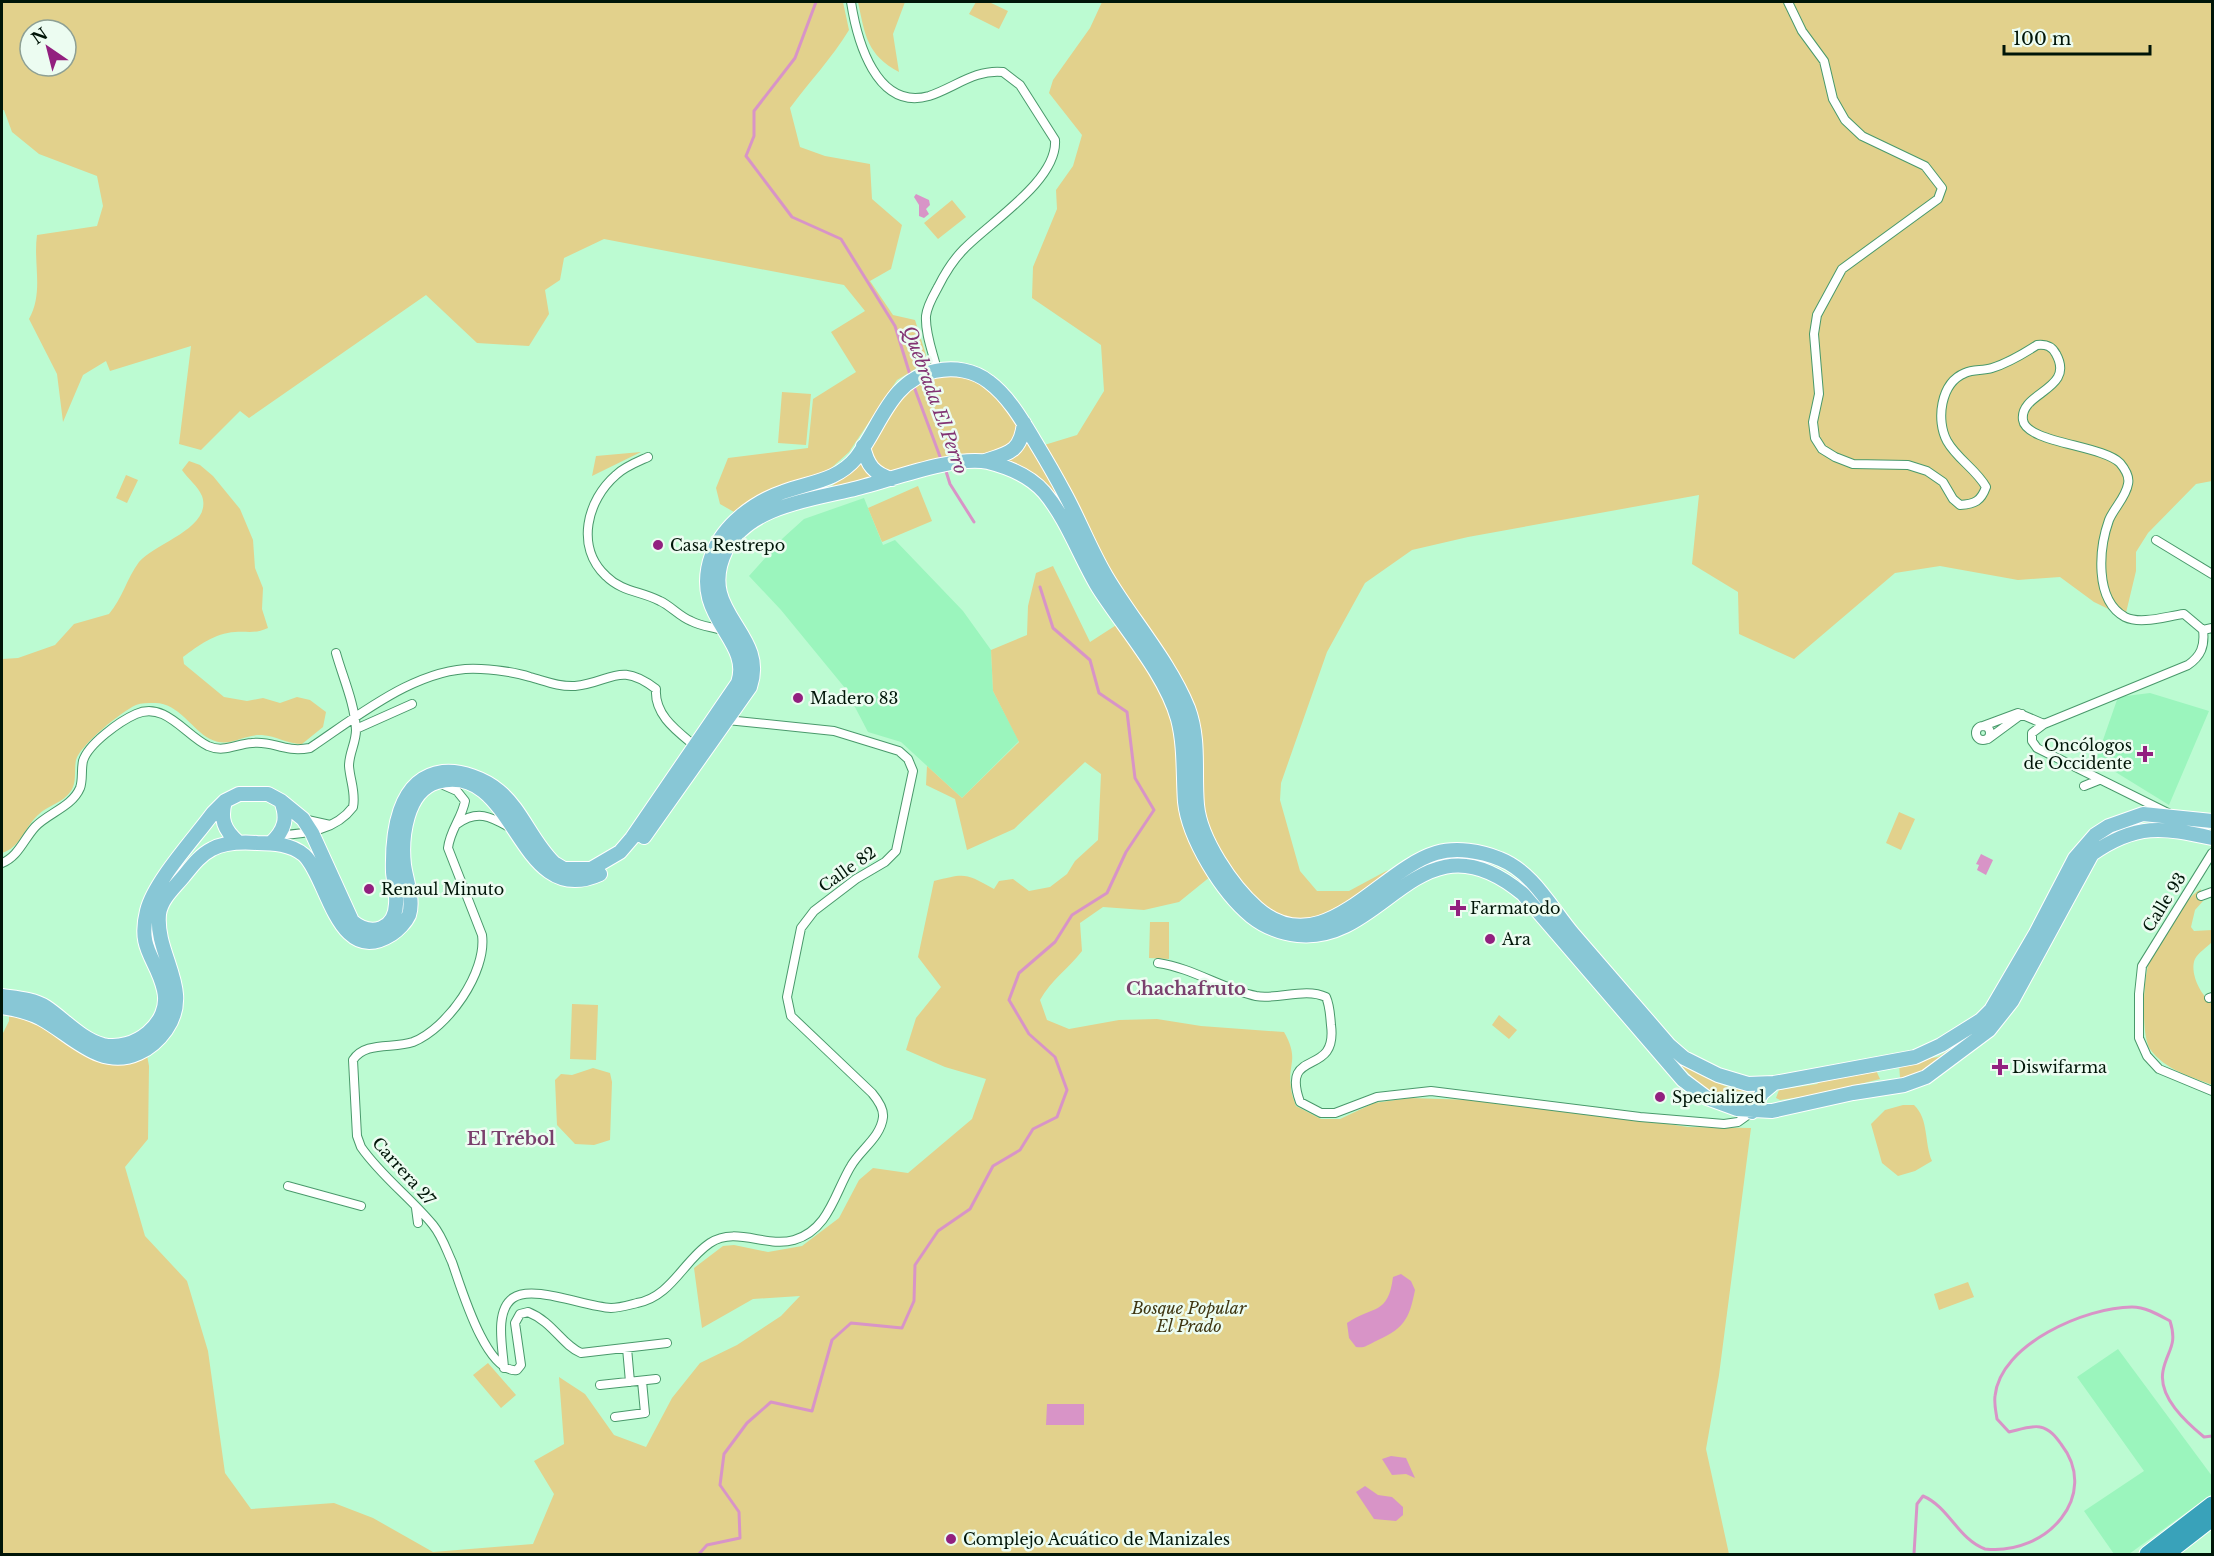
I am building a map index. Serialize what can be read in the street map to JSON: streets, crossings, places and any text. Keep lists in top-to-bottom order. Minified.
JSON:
{"streets":{"street":["Calle 82","Calle 93","Carrera 27"]},"crossings":[["Calle 82","Carrera 27"]],"districts":["Chachafruto","El Trébol"],"water":["Quebrada El Perro"],"parks":["Bosque Popular El Prado"],"places":{"other":["Casa Restrepo","Madero 83","Renaul Minuto","Ara","Specialized","Complejo Acuático de Manizales"],"health":["Oncólogos de Occidente","Farmatodo","Diswifarma"]},"scale_bar":"100 m","north":"top left"}
